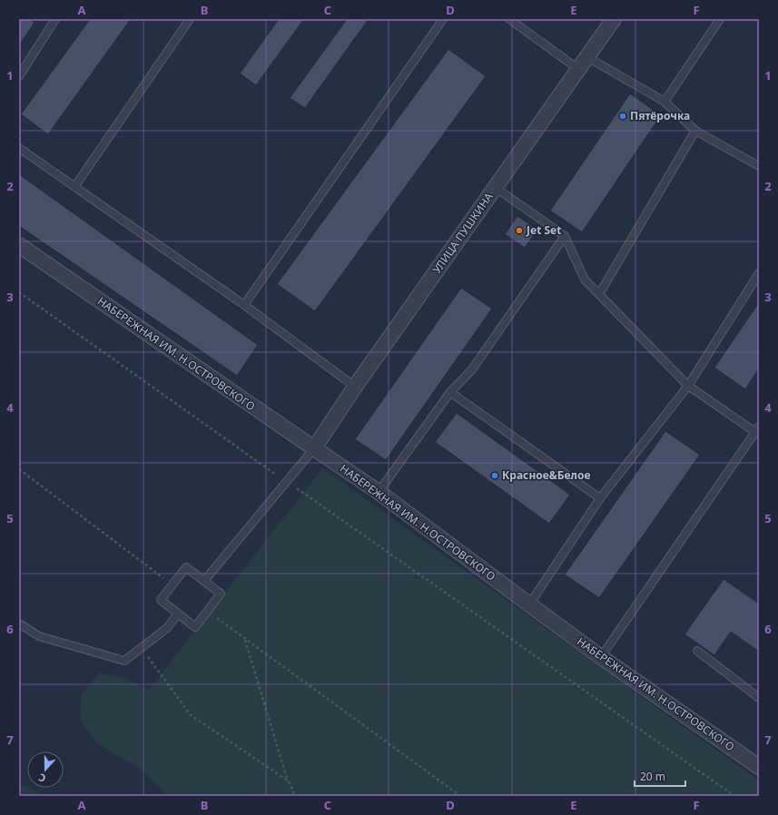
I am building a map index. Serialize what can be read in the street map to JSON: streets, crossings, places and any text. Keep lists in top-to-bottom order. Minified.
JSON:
{"streets":{"street":["УЛИЦА ПУШКИНА","НАБЕРЕЖНАЯ ИМ. Н.ОСТРОВСКОГО"]},"crossings":[["УЛИЦА ПУШКИНА","НАБЕРЕЖНАЯ ИМ. Н.ОСТРОВСКОГО"]],"places":["Пятёрочка","Jet Set","Красное&Белое"],"scale_bar":"20 m","north":"bottom","grid":{"columns":["A","B","C","D","E","F"],"rows":["1","2","3","4","5","6","7"]}}
